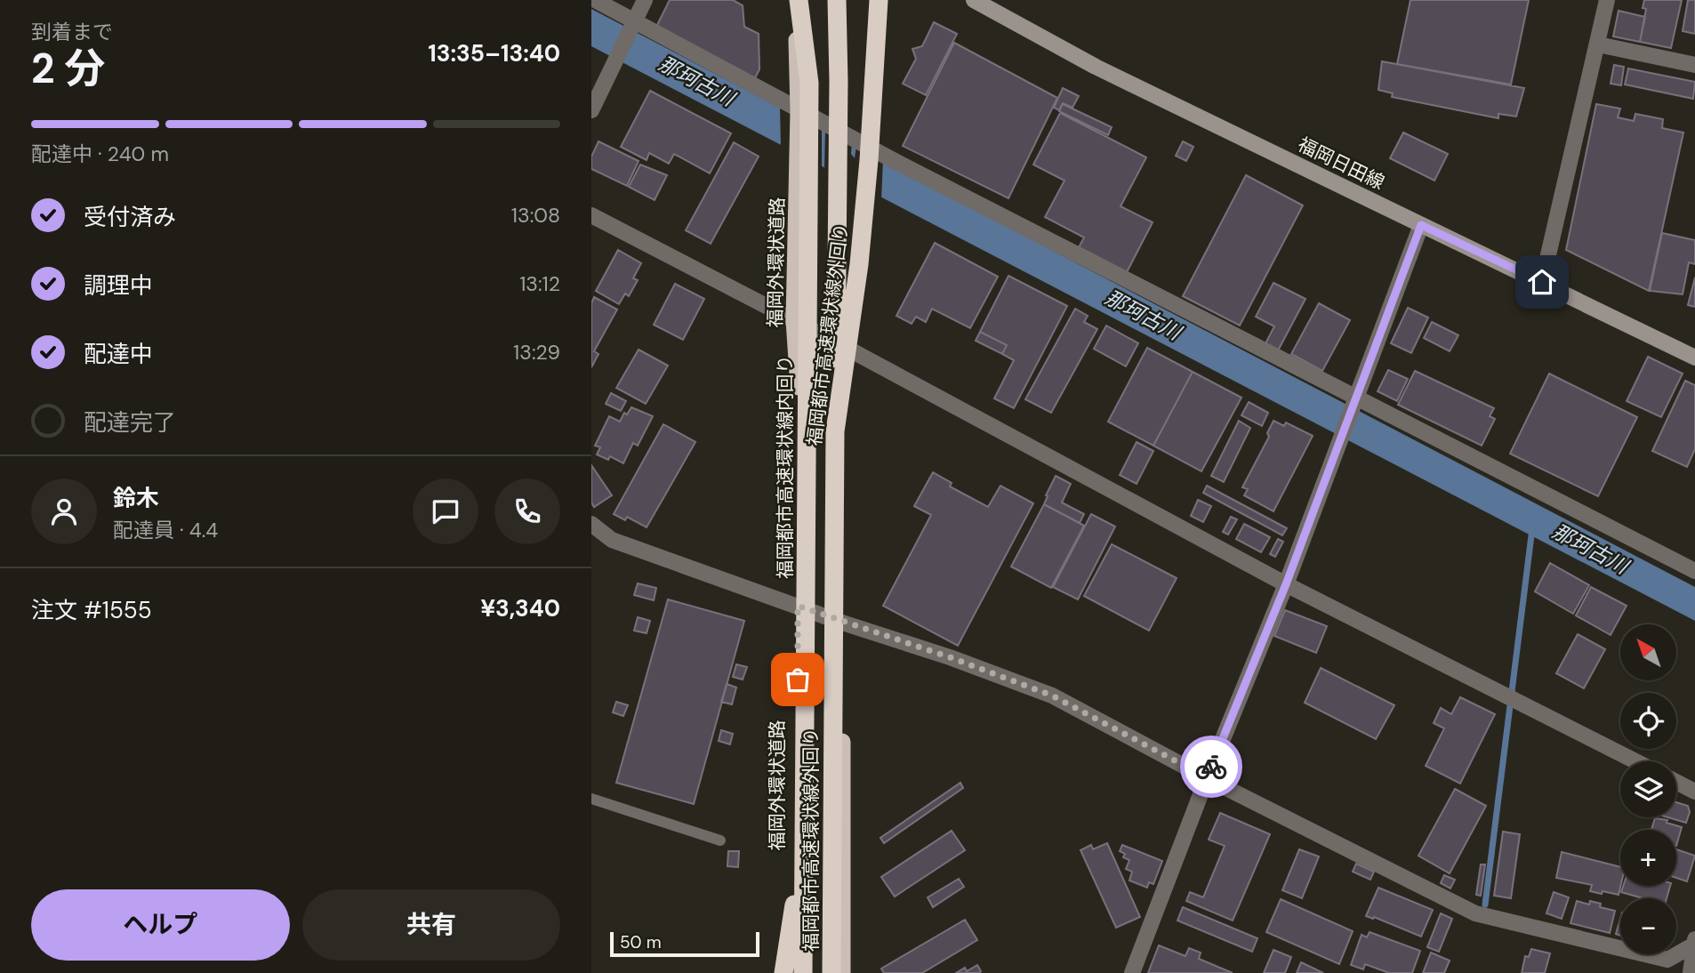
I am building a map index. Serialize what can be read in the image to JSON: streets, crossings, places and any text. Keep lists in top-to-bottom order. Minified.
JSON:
{"streets":{"highway":["福岡外環状道路","福岡都市高速環状線外回り","福岡都市高速環状線内回り"],"main road":["福岡日田線"]},"crossings":[["福岡外環状道路","福岡都市高速環状線内回り"]],"water":["那珂古川"],"scale_bar":"50 m","north":"top left","page":{"heading":["2 分","到着まで","13:35–13:40"],"panel":["鈴木","配達員 · 4.4","注文 #1555","¥3,340"],"bar":"配達中 · 240 m","list":[["受付済み","13:08"],["調理中","13:12"],["配達中","13:29"],"配達完了"],"map_buttons":["+","−"],"buttons":["ヘルプ","共有"],"scale":"50 m"}}
